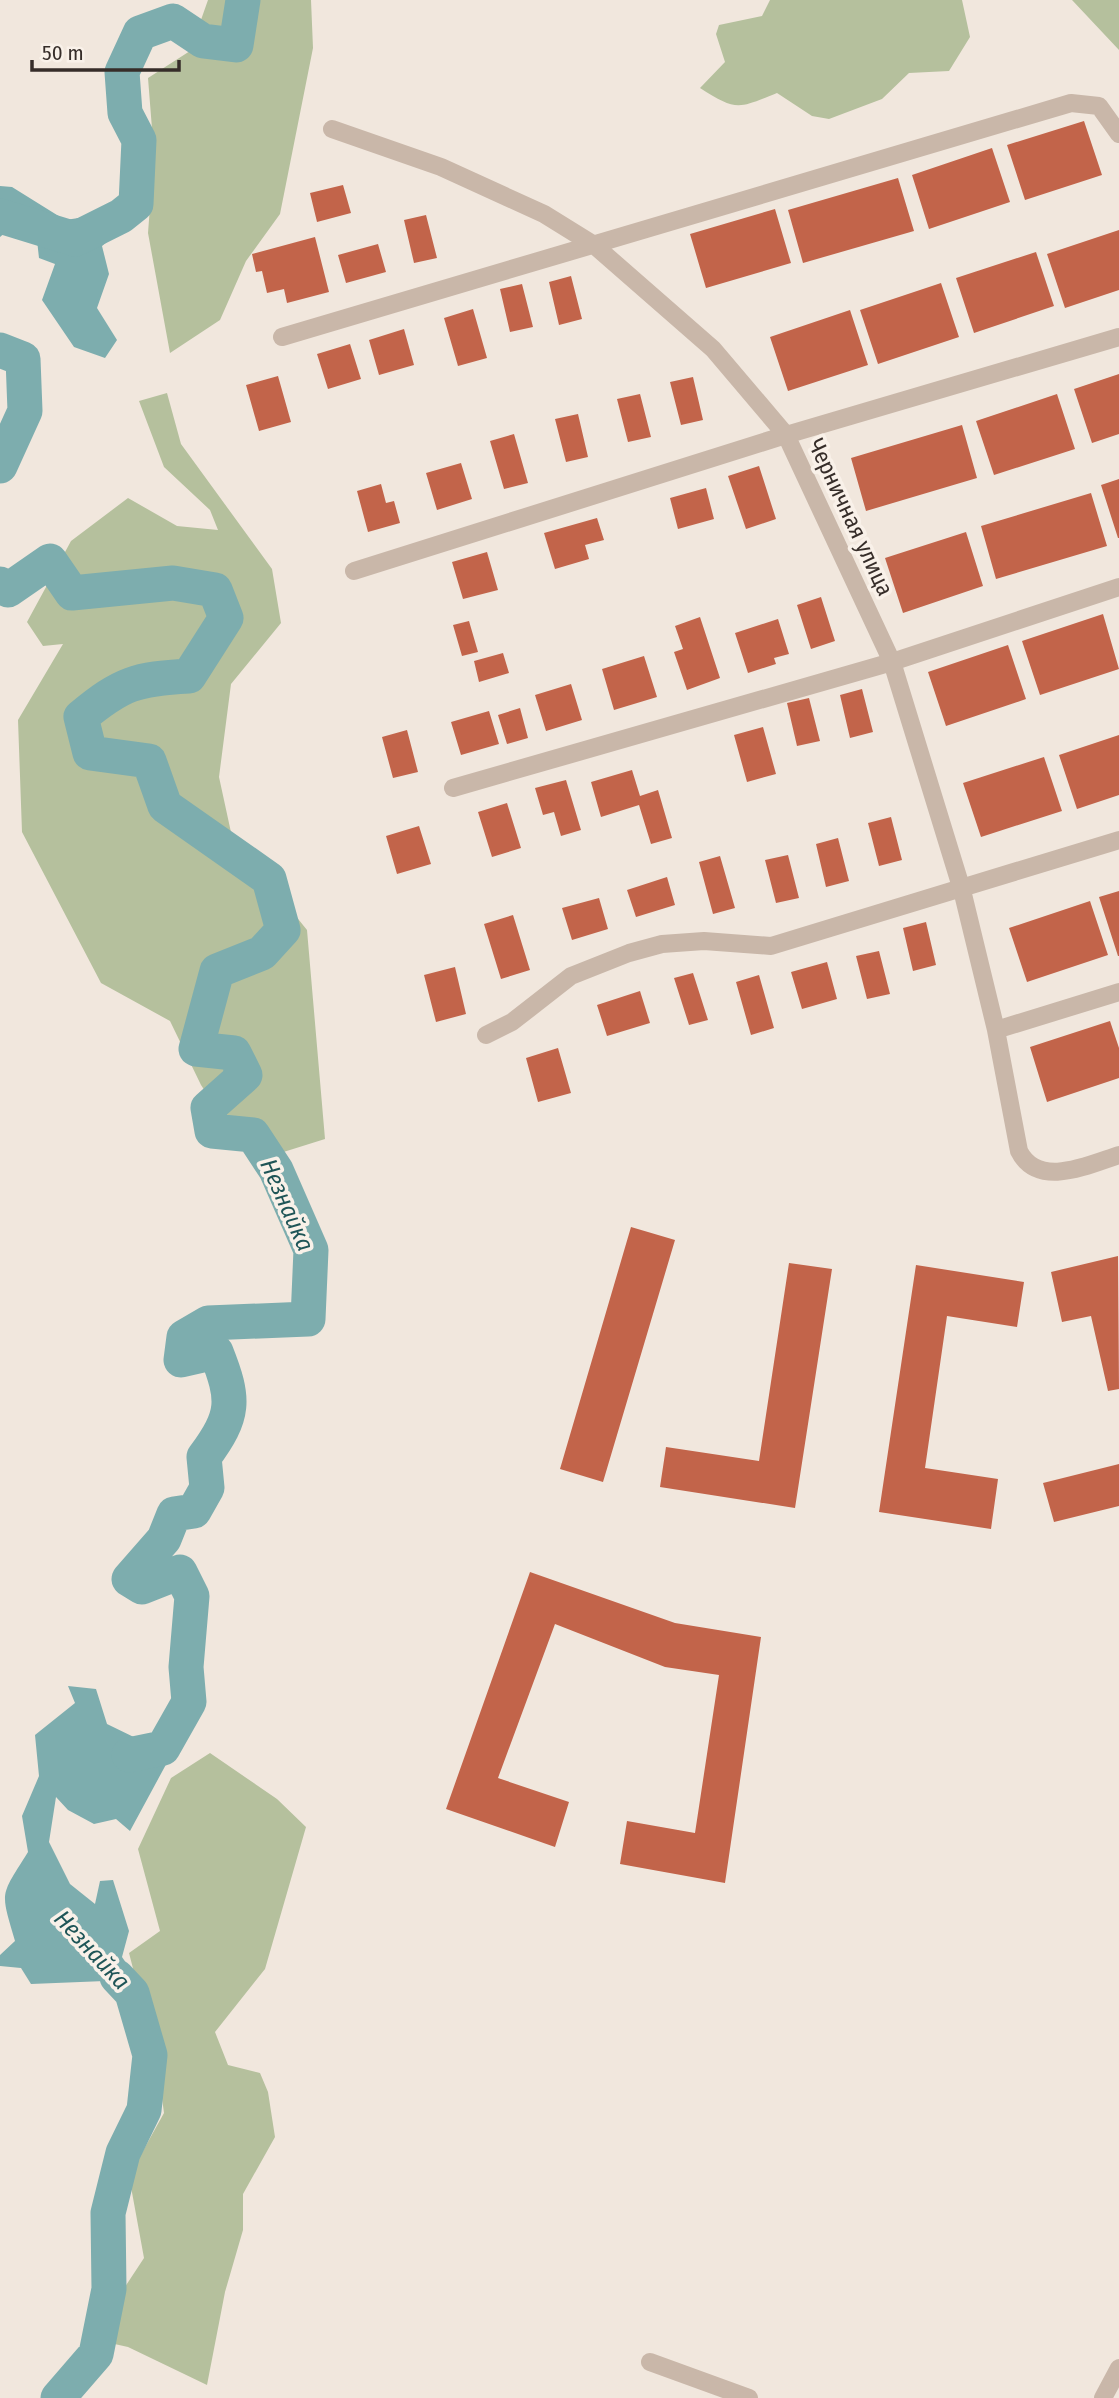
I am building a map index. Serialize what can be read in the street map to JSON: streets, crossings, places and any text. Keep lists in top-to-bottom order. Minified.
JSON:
{"streets":{"street":["Черничная улица"]},"water":["Незнайка"],"scale_bar":"50 m"}
